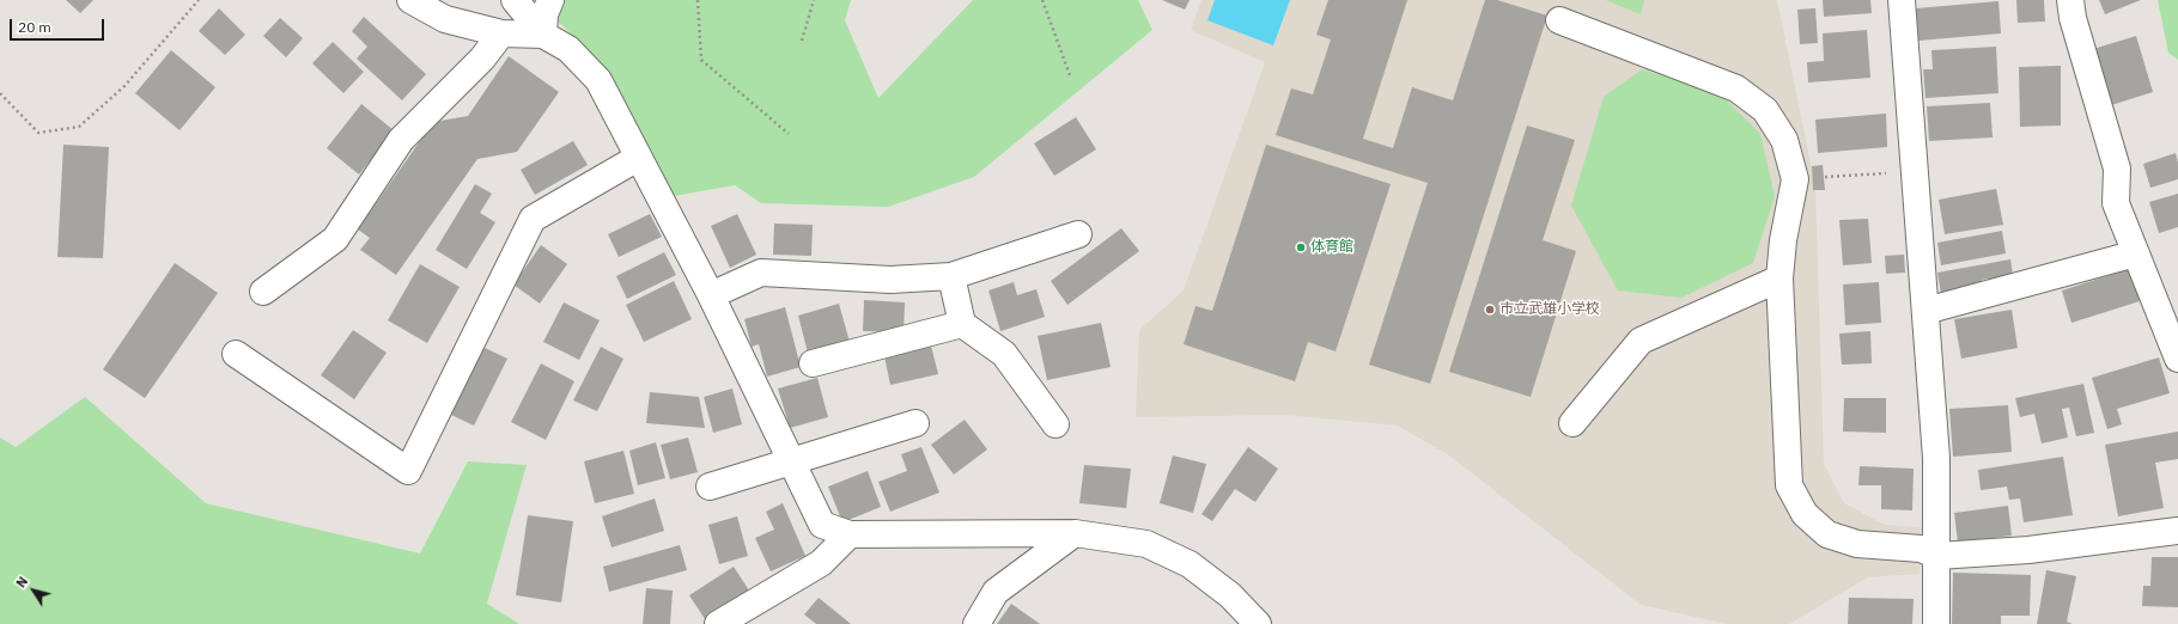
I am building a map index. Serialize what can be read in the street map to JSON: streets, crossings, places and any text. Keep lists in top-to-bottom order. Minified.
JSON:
{"places":["体育館","市立武雄小学校"],"scale_bar":"20 m","north":"top left"}
